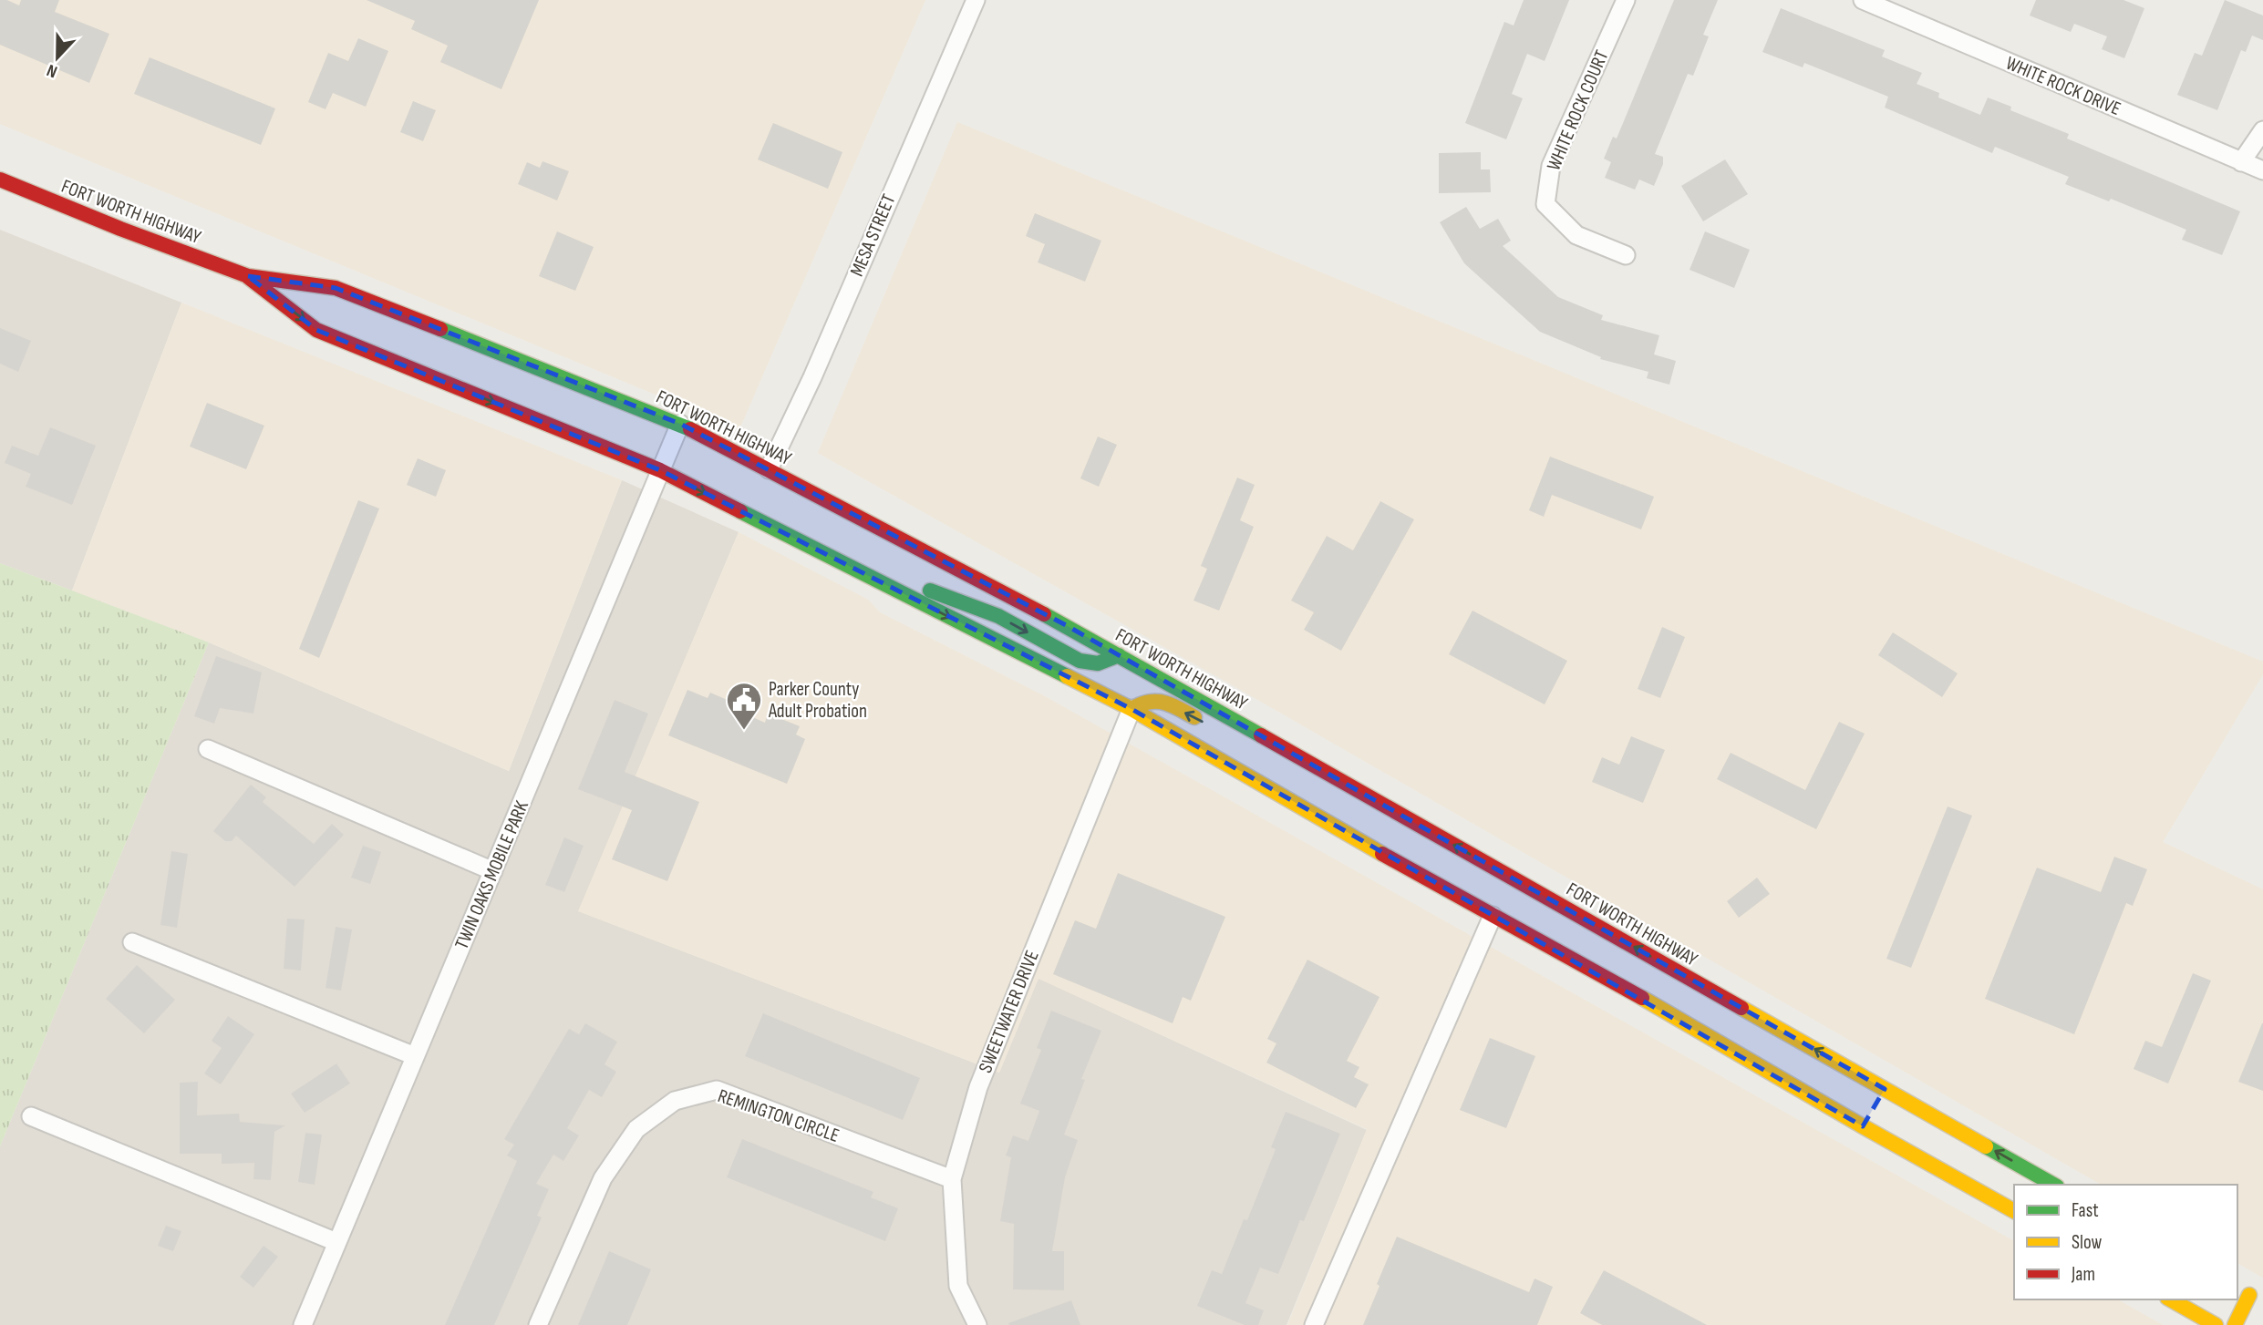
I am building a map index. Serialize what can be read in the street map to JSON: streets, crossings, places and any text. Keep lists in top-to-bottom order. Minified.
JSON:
{"streets":{"main road":["FORT WORTH HIGHWAY"],"street":["WHITE ROCK DRIVE","WHITE ROCK COURT","MESA STREET","TWIN OAKS MOBILE PARK","SWEETWATER DRIVE","REMINGTON CIRCLE"]},"crossings":[["FORT WORTH HIGHWAY","MESA STREET"],["FORT WORTH HIGHWAY","TWIN OAKS MOBILE PARK"],["FORT WORTH HIGHWAY","SWEETWATER DRIVE"],["SWEETWATER DRIVE","REMINGTON CIRCLE"]],"places":{"public building":["Parker County Adult Probation"]},"legend":["Fast","Slow","Jam"],"north":"bottom"}
